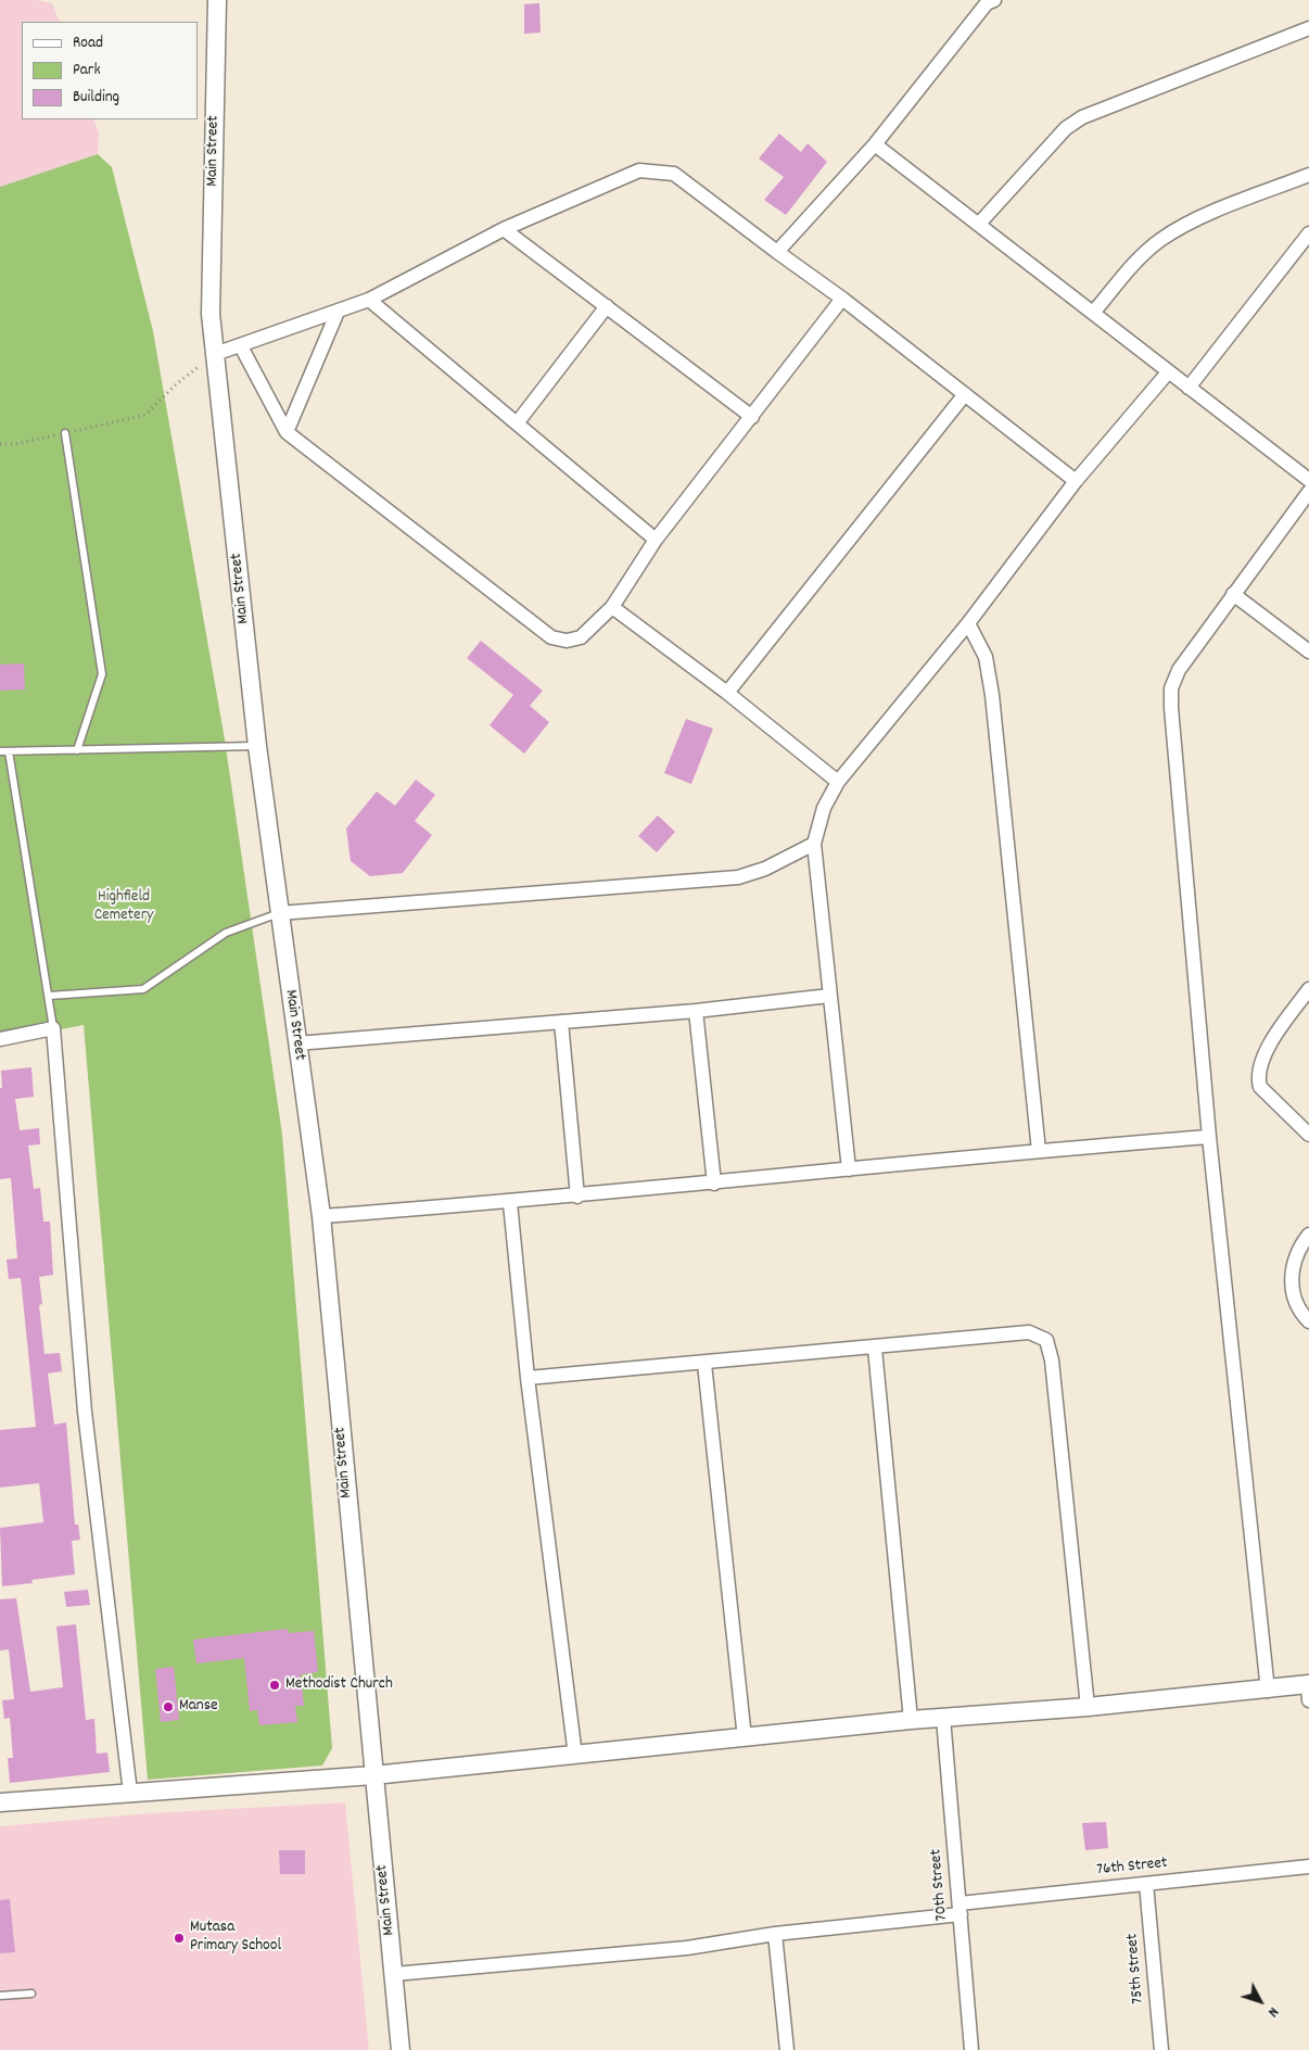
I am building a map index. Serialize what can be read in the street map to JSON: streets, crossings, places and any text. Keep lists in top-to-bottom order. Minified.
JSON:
{"streets":{"street":["Main Street","76th Street","70th Street","75th Street"]},"crossings":[["Main Street","76th Street"],["76th Street","70th Street"],["76th Street","75th Street"]],"parks":["Highfield Cemetery"],"places":["Methodist Church","Manse","Mutasa Primary School"],"legend":["Road","Park","Building"],"north":"bottom right"}
